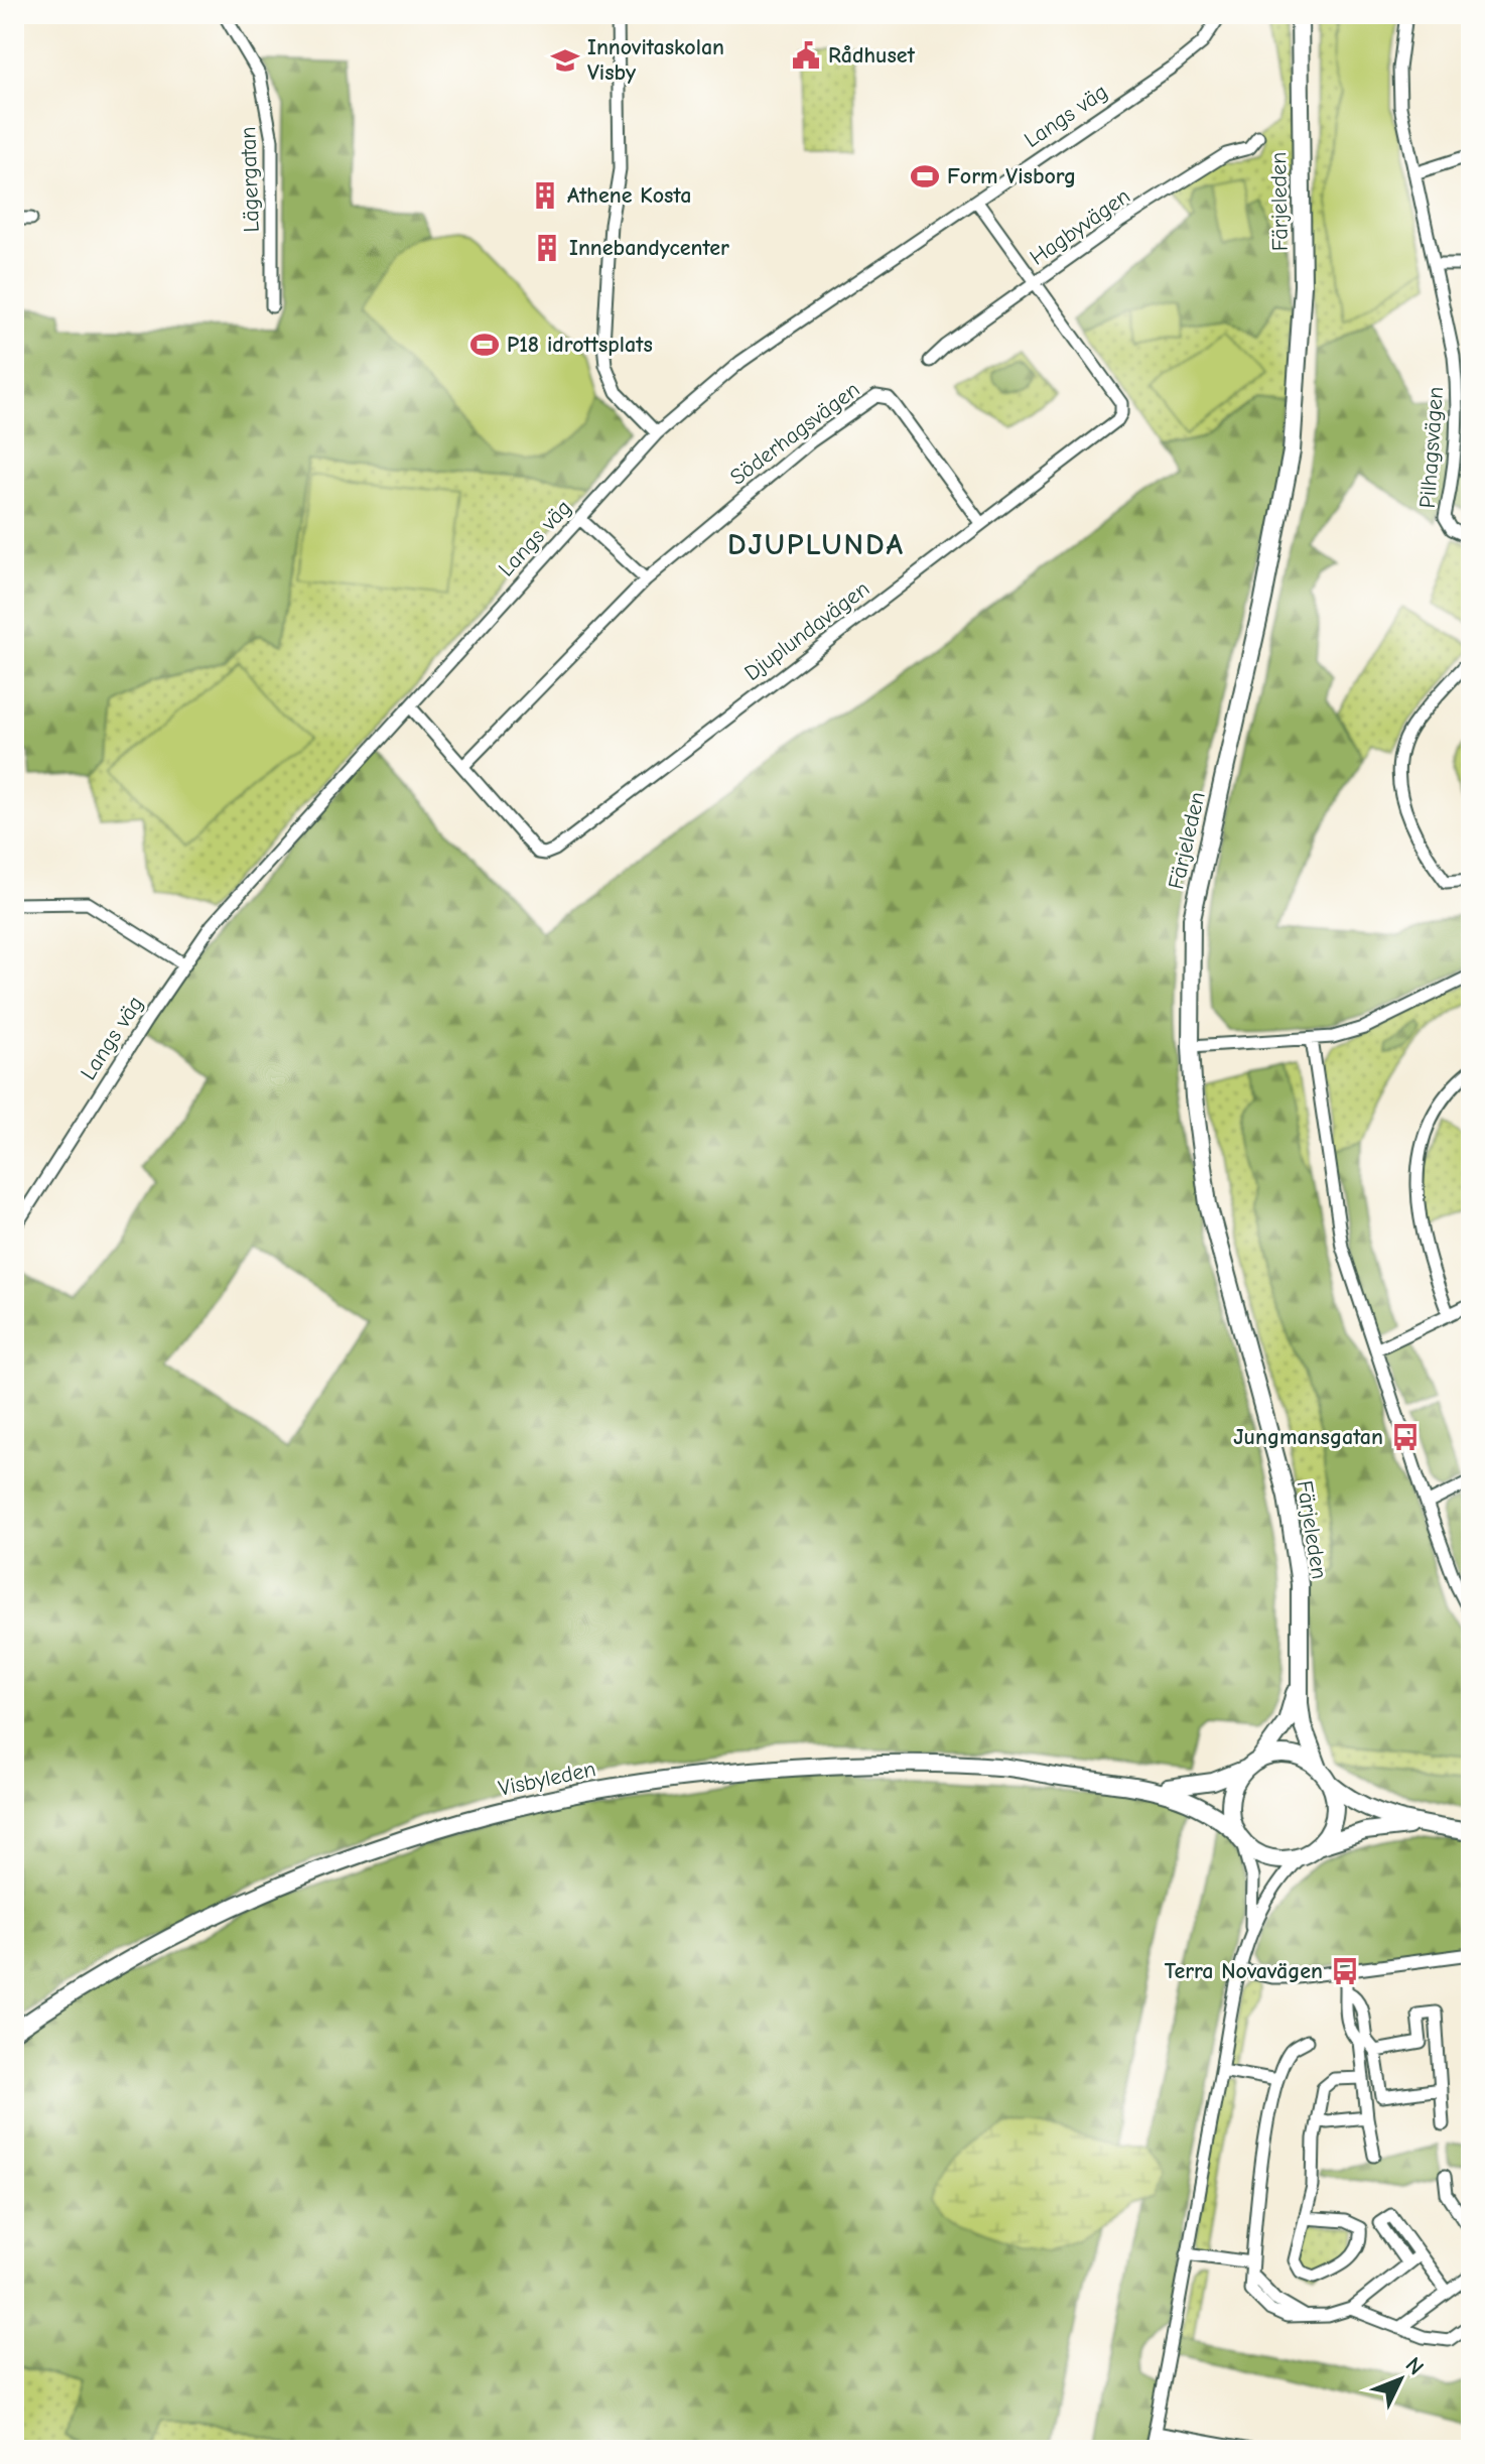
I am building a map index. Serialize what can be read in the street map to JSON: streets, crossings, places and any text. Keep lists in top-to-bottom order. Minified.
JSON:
{"streets":{"main road":["Färjeleden","Visbyleden"],"street":["Langs väg","Lägergatan","Hagbyvägen","Söderhagsvägen","Pilhagsvägen","Djuplundavägen"]},"crossings":[["Langs väg","Djuplundavägen"],["Färjeleden","Visbyleden"],["Hagbyvägen","Djuplundavägen"],["Söderhagsvägen","Djuplundavägen"]],"districts":["DJUPLUNDA"],"places":{"public building":["Rådhuset"],"school or university":["Innovitaskolan Visby"],"sports":["Form Visborg","P18 idrottsplats"],"building":["Athene Kosta","Innebandycenter"],"bus stop":["Jungmansgatan","Terra Novavägen"]},"north":"top right"}
